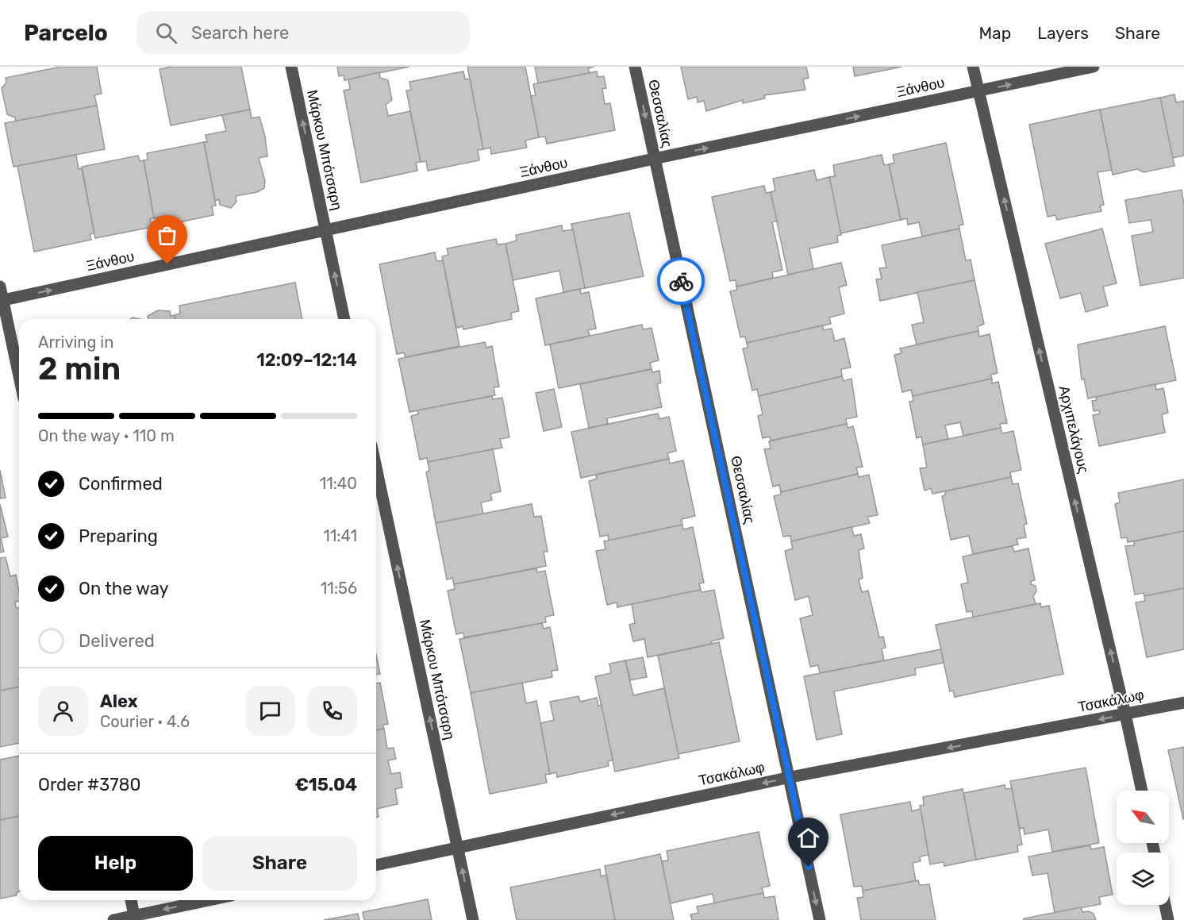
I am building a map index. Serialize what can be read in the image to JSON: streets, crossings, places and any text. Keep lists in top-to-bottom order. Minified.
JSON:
{"streets":{"street":["Ξάνθου","Θεσσαλίας","Μάρκου Μπότσαρη","Αρχιπελάγους","Τσακάλωφ"]},"crossings":[["Ξάνθου","Θεσσαλίας"],["Ξάνθου","Μάρκου Μπότσαρη"],["Ξάνθου","Αρχιπελάγους"],["Θεσσαλίας","Τσακάλωφ"],["Μάρκου Μπότσαρη","Τσακάλωφ"],["Αρχιπελάγους","Τσακάλωφ"]],"one_way":["Ξάνθου","Μάρκου Μπότσαρη","Αρχιπελάγους","Τσακάλωφ"],"north":"top left","page":{"header":"Parcelo","search":"Search here","nav":["Map","Layers","Share"],"heading":["2 min","Arriving in","12:09–12:14"],"panel":["Alex","Courier · 4.6","Order #3780","€15.04"],"bar":"On the way · 110 m","list":[["Confirmed","11:40"],["Preparing","11:41"],["On the way","11:56"],"Delivered"],"buttons":["Help","Share"]}}
